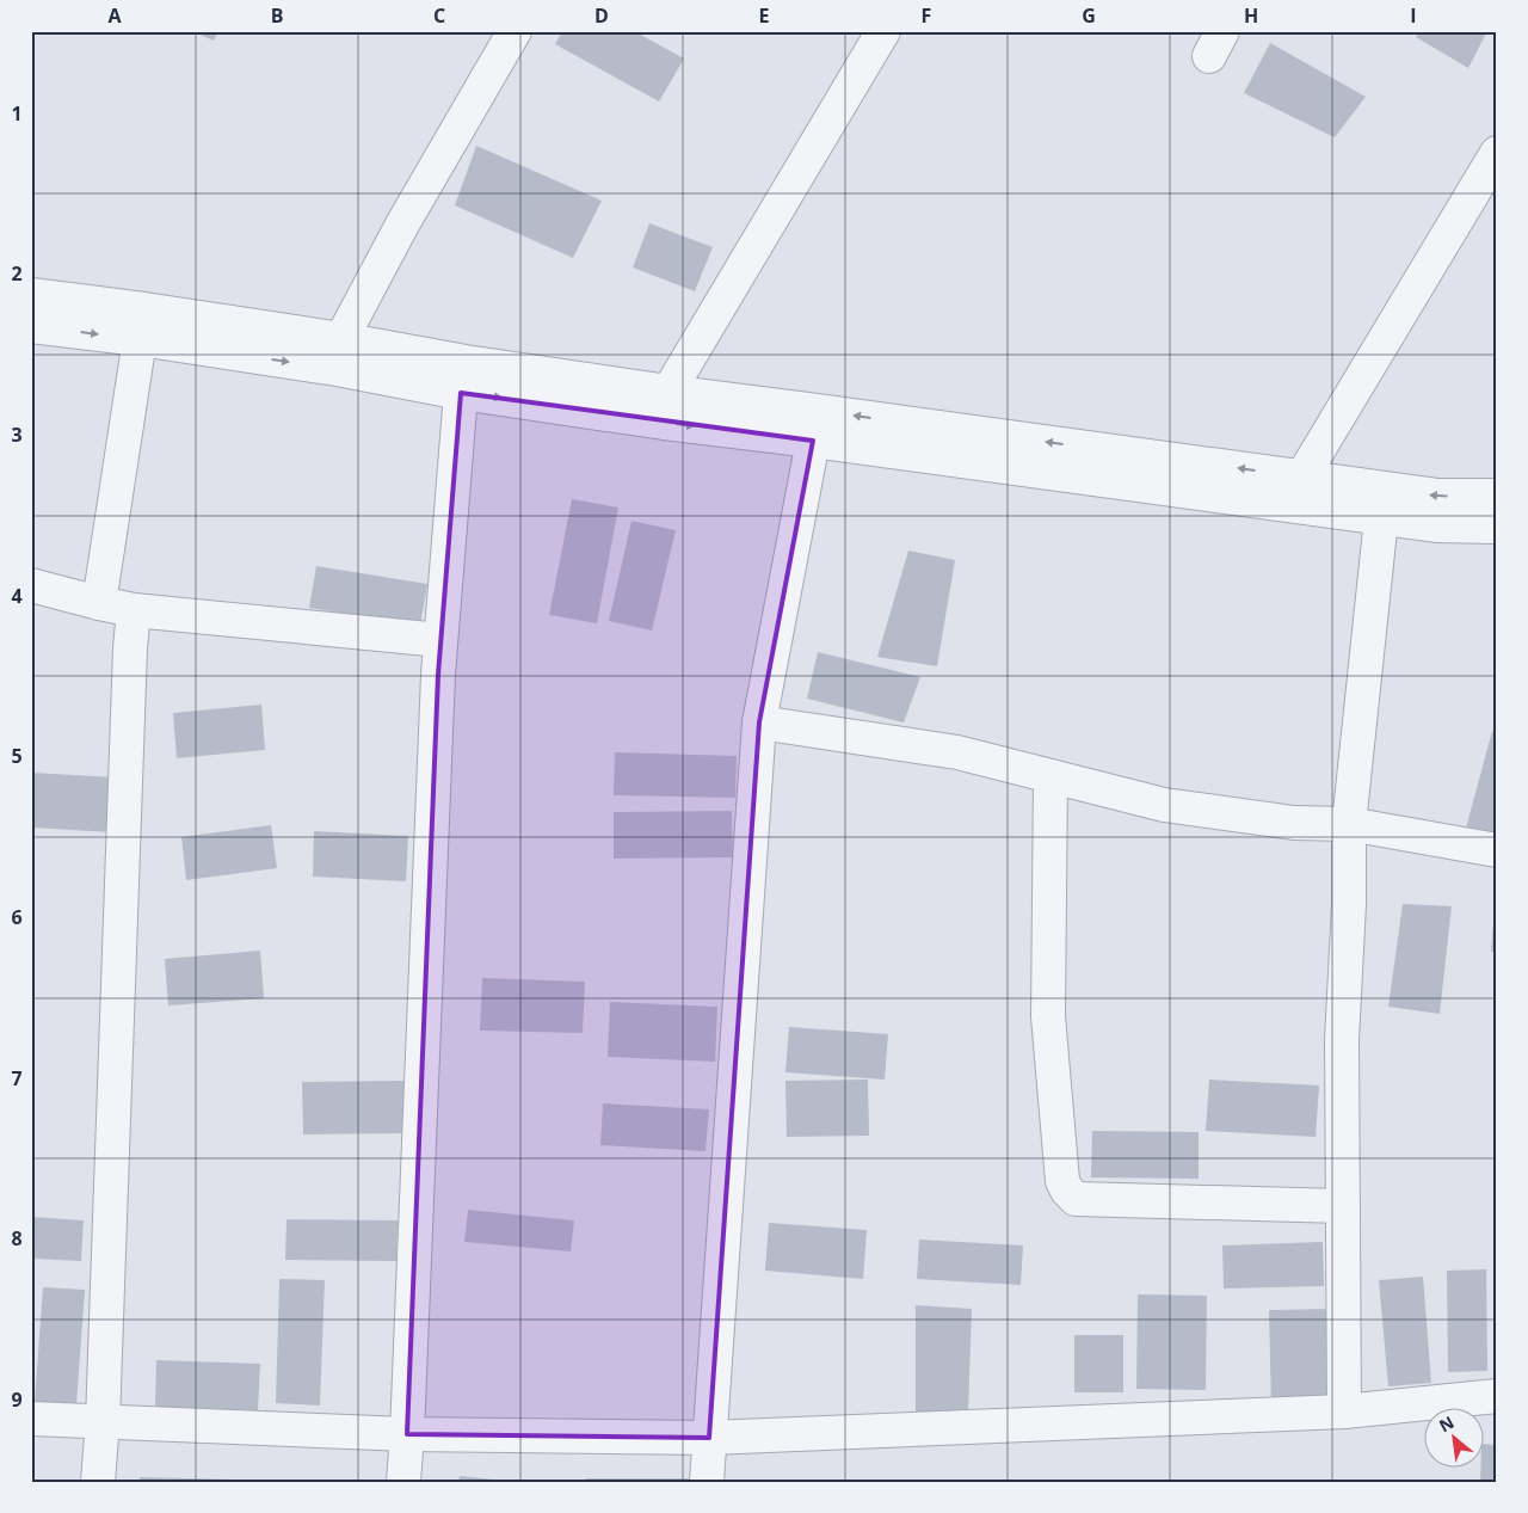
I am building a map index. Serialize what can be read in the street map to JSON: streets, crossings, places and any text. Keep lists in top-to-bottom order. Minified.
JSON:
{"north":"top left","grid":{"columns":["A","B","C","D","E","F","G","H","I"],"rows":["1","2","3","4","5","6","7","8","9"]}}
